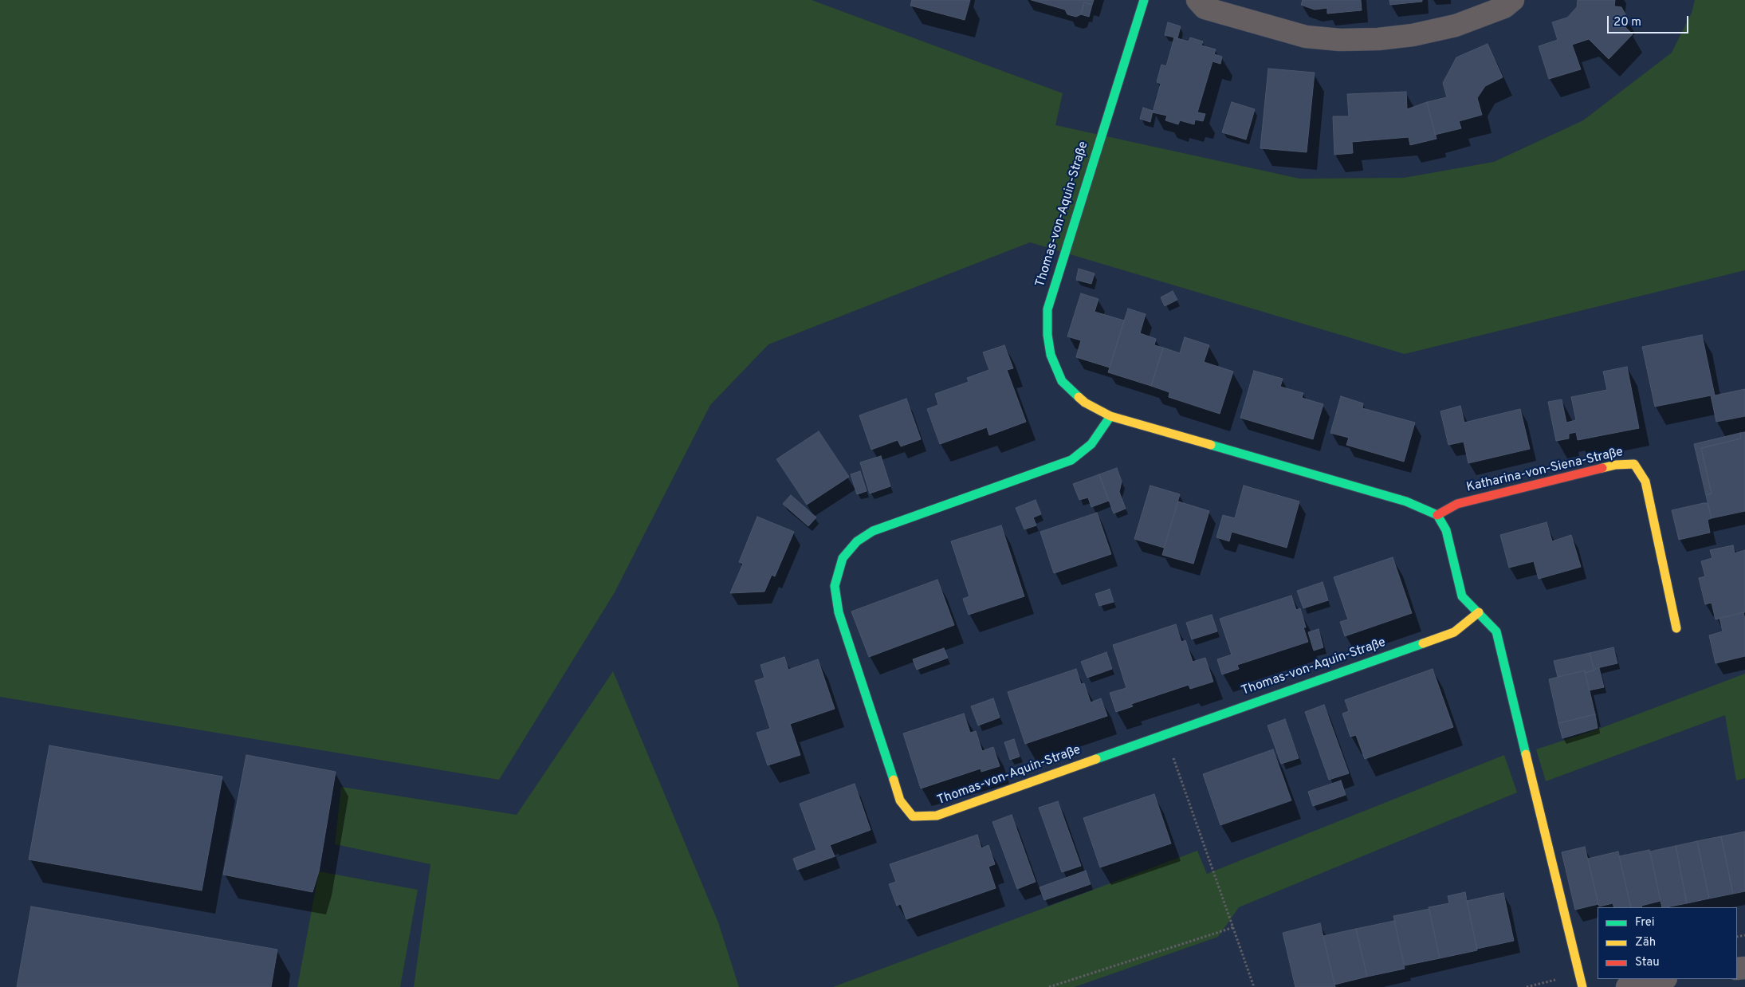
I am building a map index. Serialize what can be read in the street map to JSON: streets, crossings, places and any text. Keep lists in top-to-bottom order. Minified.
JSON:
{"streets":{"street":["Thomas-von-Aquin-Straße","Katharina-von-Siena-Straße"]},"crossings":[["Thomas-von-Aquin-Straße","Katharina-von-Siena-Straße"]],"legend":["Frei","Zäh","Stau"],"scale_bar":"20 m"}
